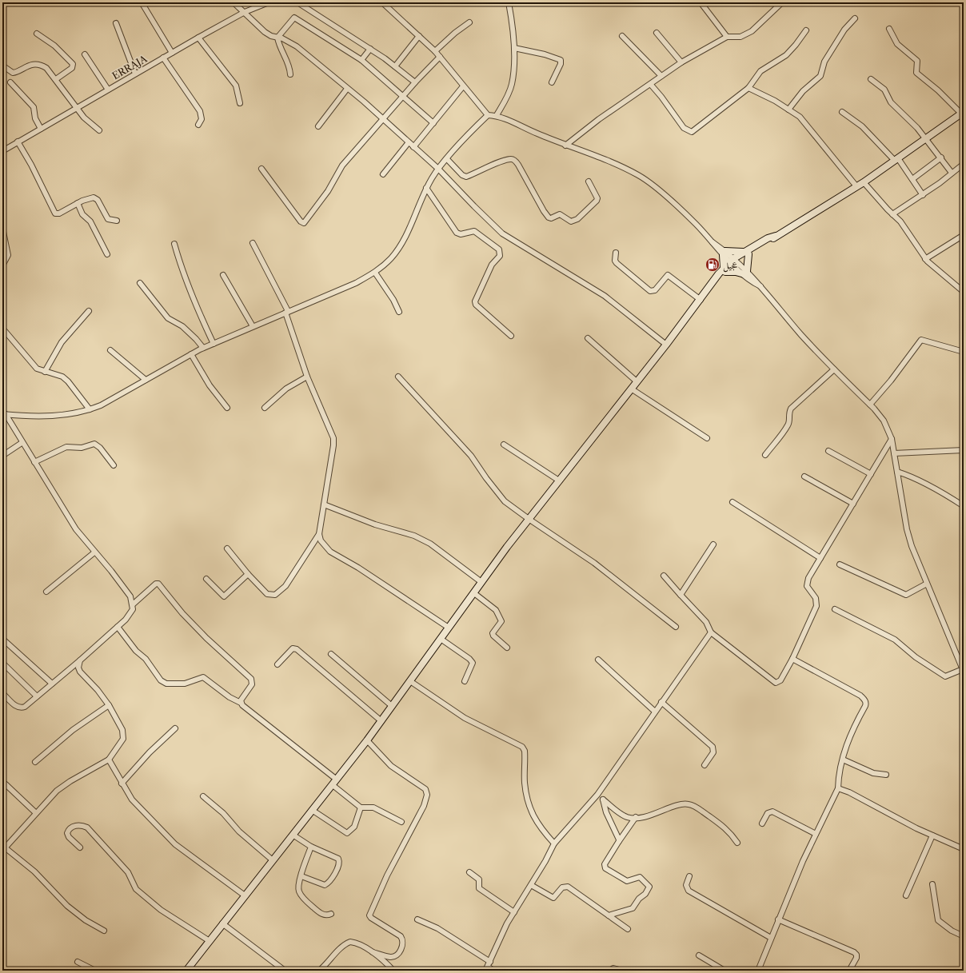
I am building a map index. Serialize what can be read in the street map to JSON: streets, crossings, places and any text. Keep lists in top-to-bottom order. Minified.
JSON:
{"streets":{"street":["ERRAJA"]},"places":{"fuel station":["عجيل"]}}
